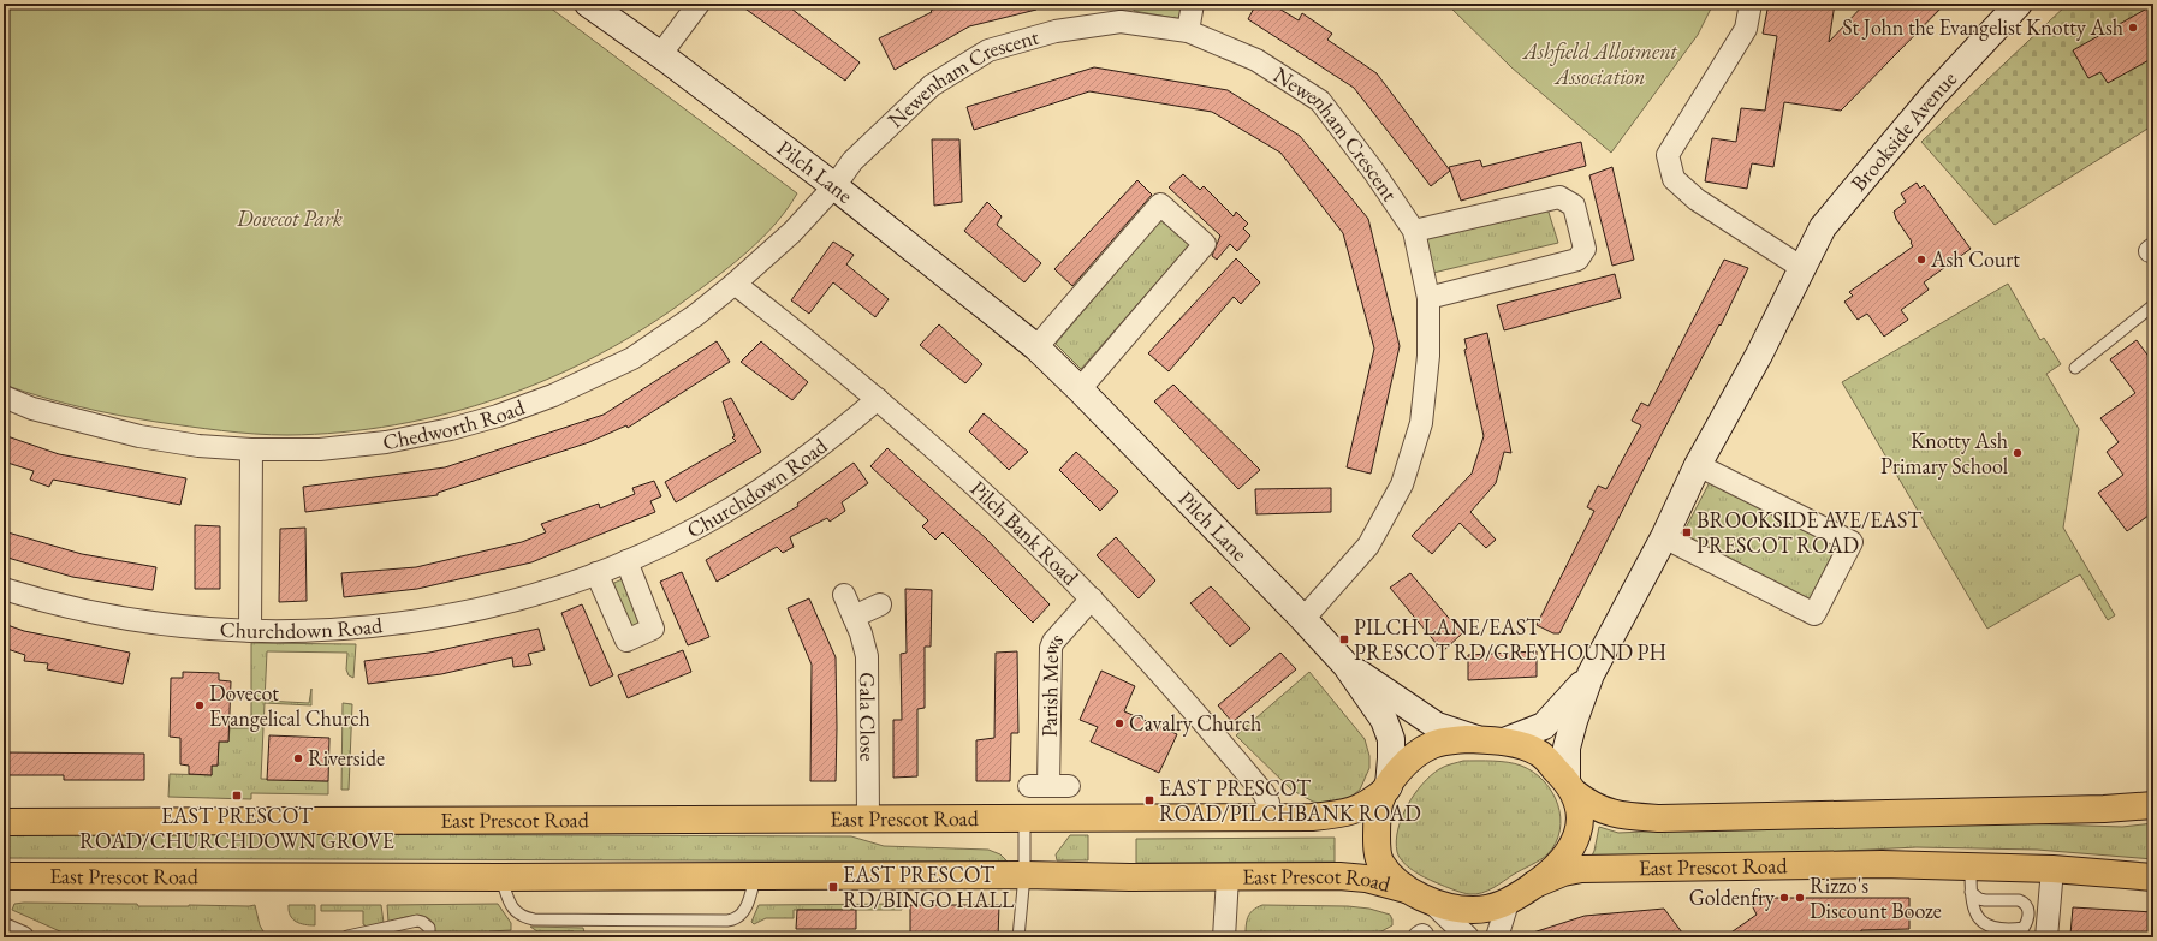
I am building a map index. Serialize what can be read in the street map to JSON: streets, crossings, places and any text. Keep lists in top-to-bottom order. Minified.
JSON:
{"streets":{"highway":["East Prescot Road"],"street":["Newenham Crescent","Brookside Avenue","Pilch Lane","Chedworth Road","Churchdown Road","Pilch Bank Road","Parish Mews","Gala Close"]},"crossings":[["Newenham Crescent","Pilch Lane"],["Newenham Crescent","Chedworth Road"],["Brookside Avenue","Pilch Lane"],["Pilch Lane","Chedworth Road"],["Pilch Lane","East Prescot Road"],["Chedworth Road","Pilch Bank Road"],["Churchdown Road","Pilch Bank Road"],["Pilch Bank Road","Parish Mews"],["Pilch Bank Road","East Prescot Road"],["Gala Close","East Prescot Road"]],"parks":["Ashfield Allotment Association","Dovecot Park"],"places":{"other":["St John the Evangelist Knotty Ash","Ash Court","Knotty Ash Primary School","Dovecot Evangelical Church","Cavalry Church","Riverside","Goldenfry","Rizzo's Discount Booze"],"transit":["BROOKSIDE AVE/EAST PRESCOT ROAD","PILCH LANE/EAST PRESCOT RD/GREYHOUND PH","EAST PRESCOT ROAD/CHURCHDOWN GROVE","EAST PRESCOT ROAD/PILCHBANK ROAD","EAST PRESCOT RD/BINGO HALL"]}}
